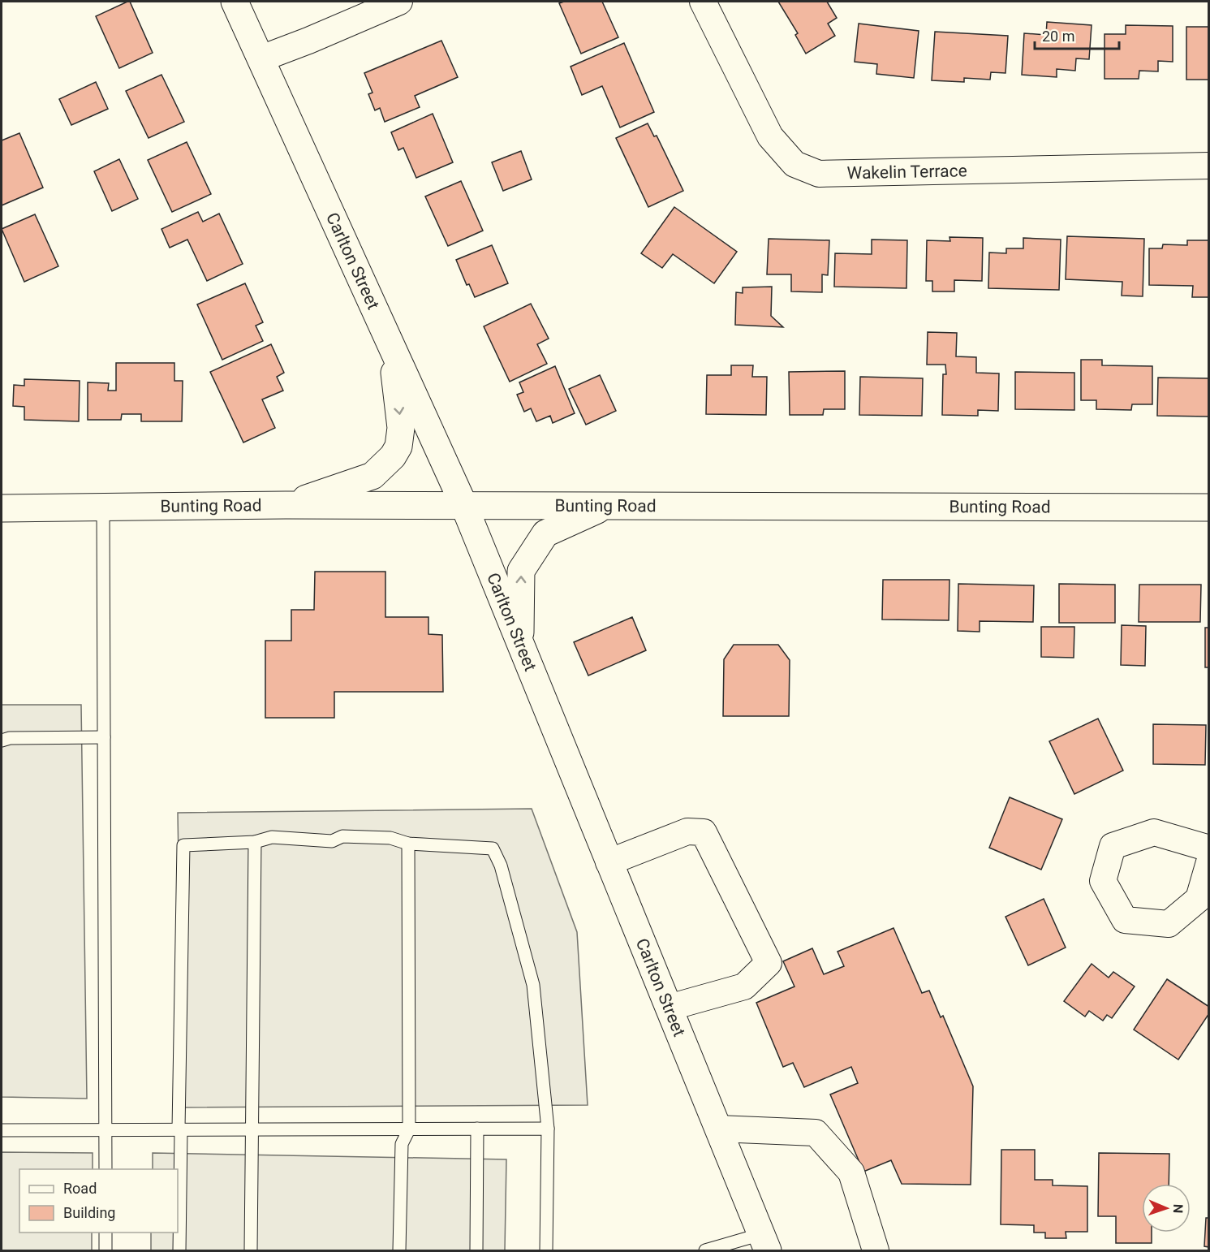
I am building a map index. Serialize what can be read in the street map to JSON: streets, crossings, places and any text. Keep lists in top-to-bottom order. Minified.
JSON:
{"streets":{"main road":["Carlton Street","Bunting Road"],"street":["Wakelin Terrace"]},"crossings":[["Carlton Street","Bunting Road"]],"legend":["Road","Building"],"scale_bar":"20 m","north":"right"}
